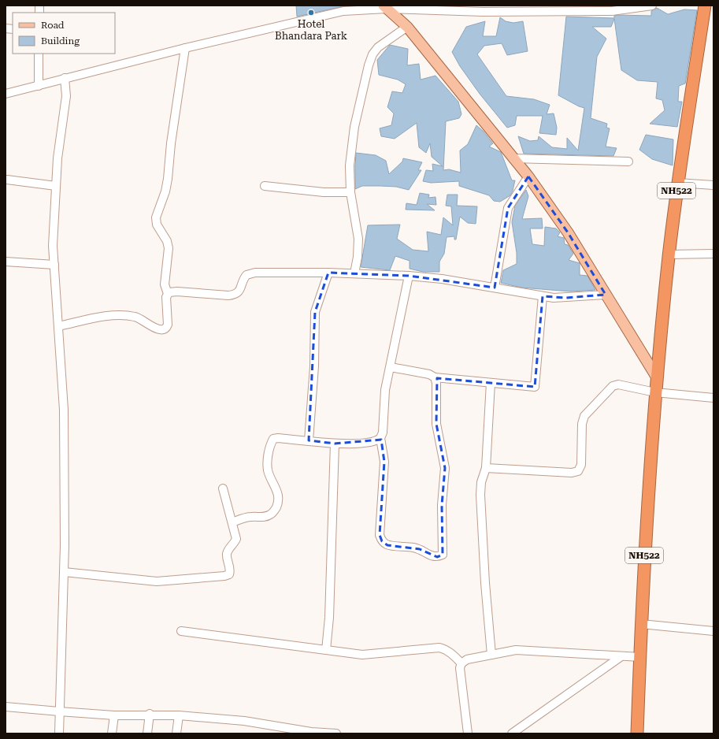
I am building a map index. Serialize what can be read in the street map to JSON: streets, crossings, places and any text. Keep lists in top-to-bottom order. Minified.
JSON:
{"streets":{"highway":["NH522"]},"places":["Hotel Bhandara Park"],"legend":["Road","Building"]}
